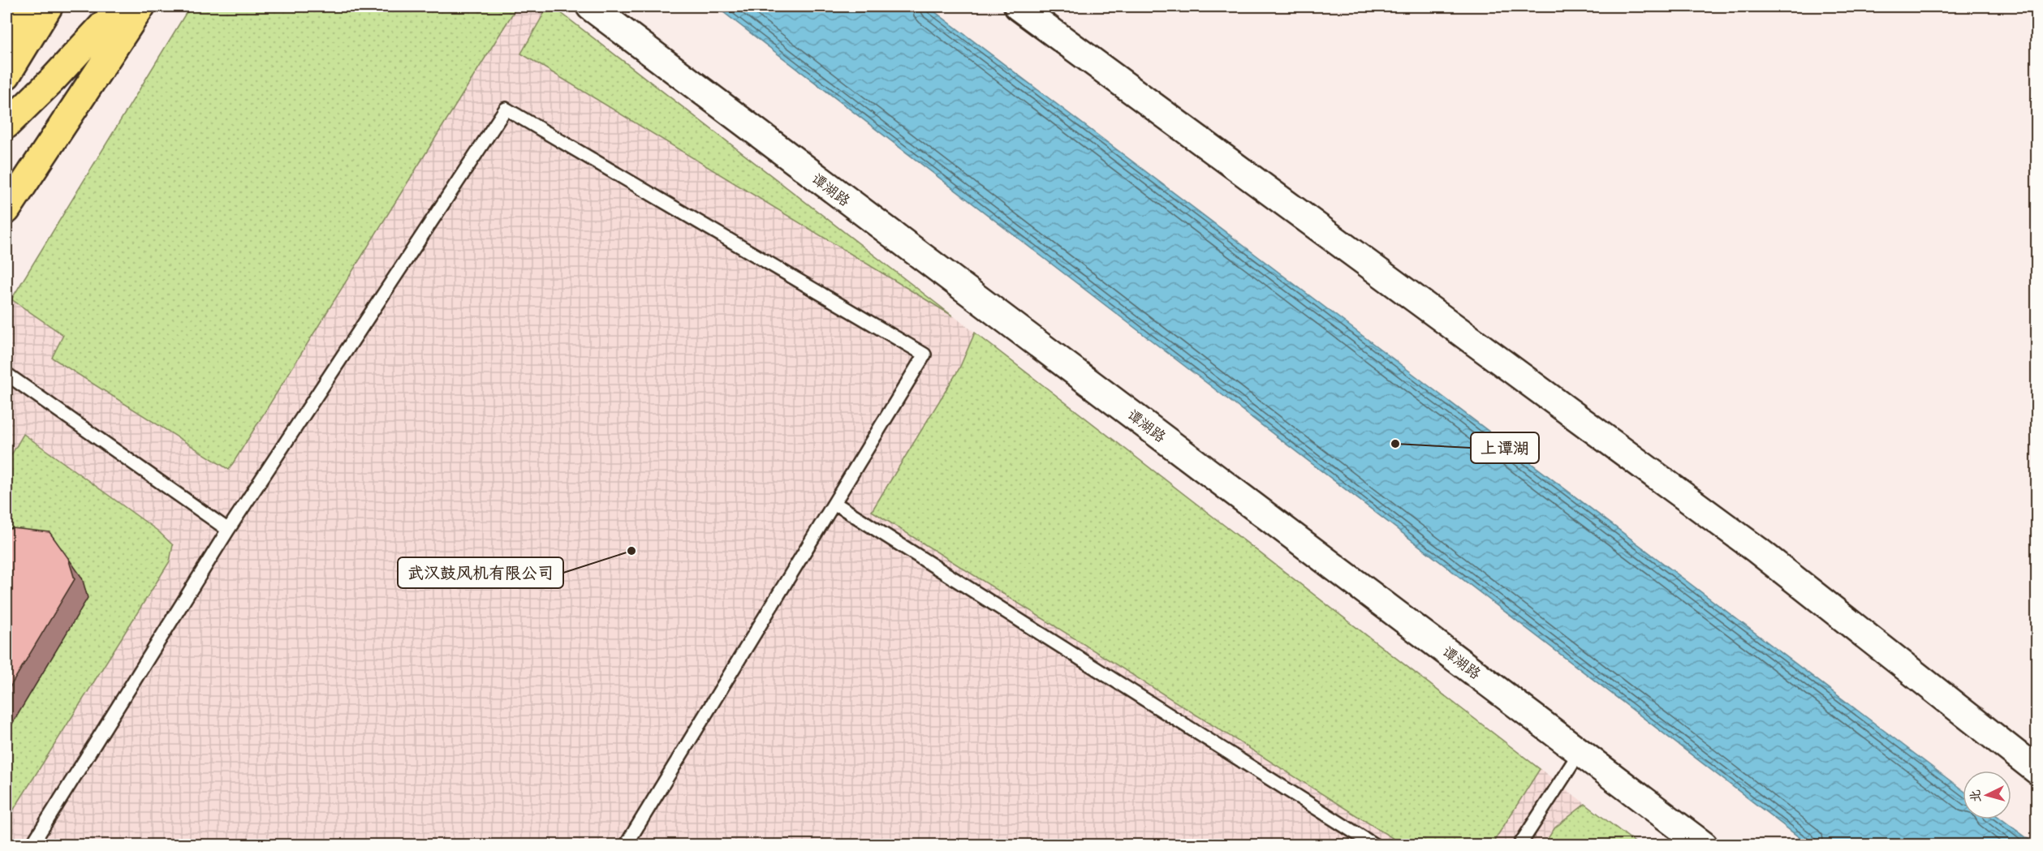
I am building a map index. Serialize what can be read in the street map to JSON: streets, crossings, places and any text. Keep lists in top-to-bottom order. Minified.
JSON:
{"streets":{"street":["谭湖路"]},"places":["上谭湖","武汉鼓风机有限公司"],"north":"left"}
